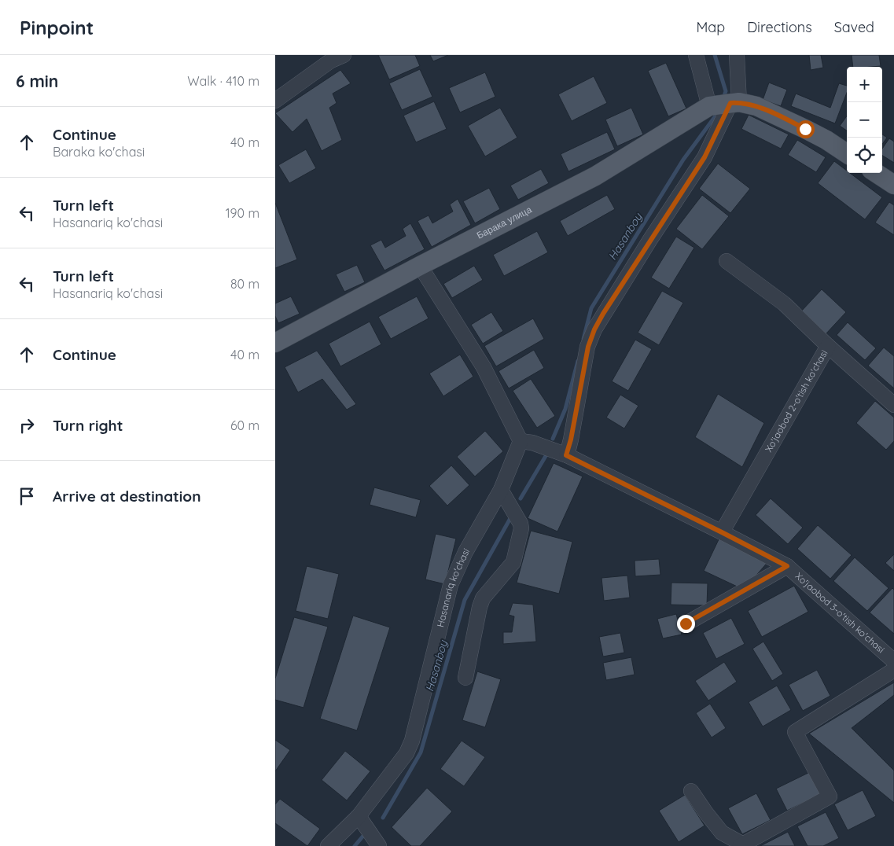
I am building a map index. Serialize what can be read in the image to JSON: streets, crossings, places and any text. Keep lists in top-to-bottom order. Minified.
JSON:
{"streets":{"main road":["Барака улица"],"street":["Xo'jaobod 2-o'tish ko'chasi","Hasanariq ko'chasi","Xo'jaobod 3-o'tish ko'chasi"]},"crossings":[["Xo'jaobod 2-o'tish ko'chasi","Xo'jaobod 3-o'tish ko'chasi"]],"water":["Hasanboy"],"page":{"header":"Pinpoint","nav":["Map","Directions","Saved"],"heading":["6 min","Walk · 410 m"],"map_buttons":["+","−"],"list":[["Continue","Baraka ko'chasi","40 m"],["Turn left","Hasanariq ko'chasi","190 m"],["Turn left","Hasanariq ko'chasi","80 m"],["Continue","40 m"],["Turn right","60 m"],"Arrive at destination"]}}
